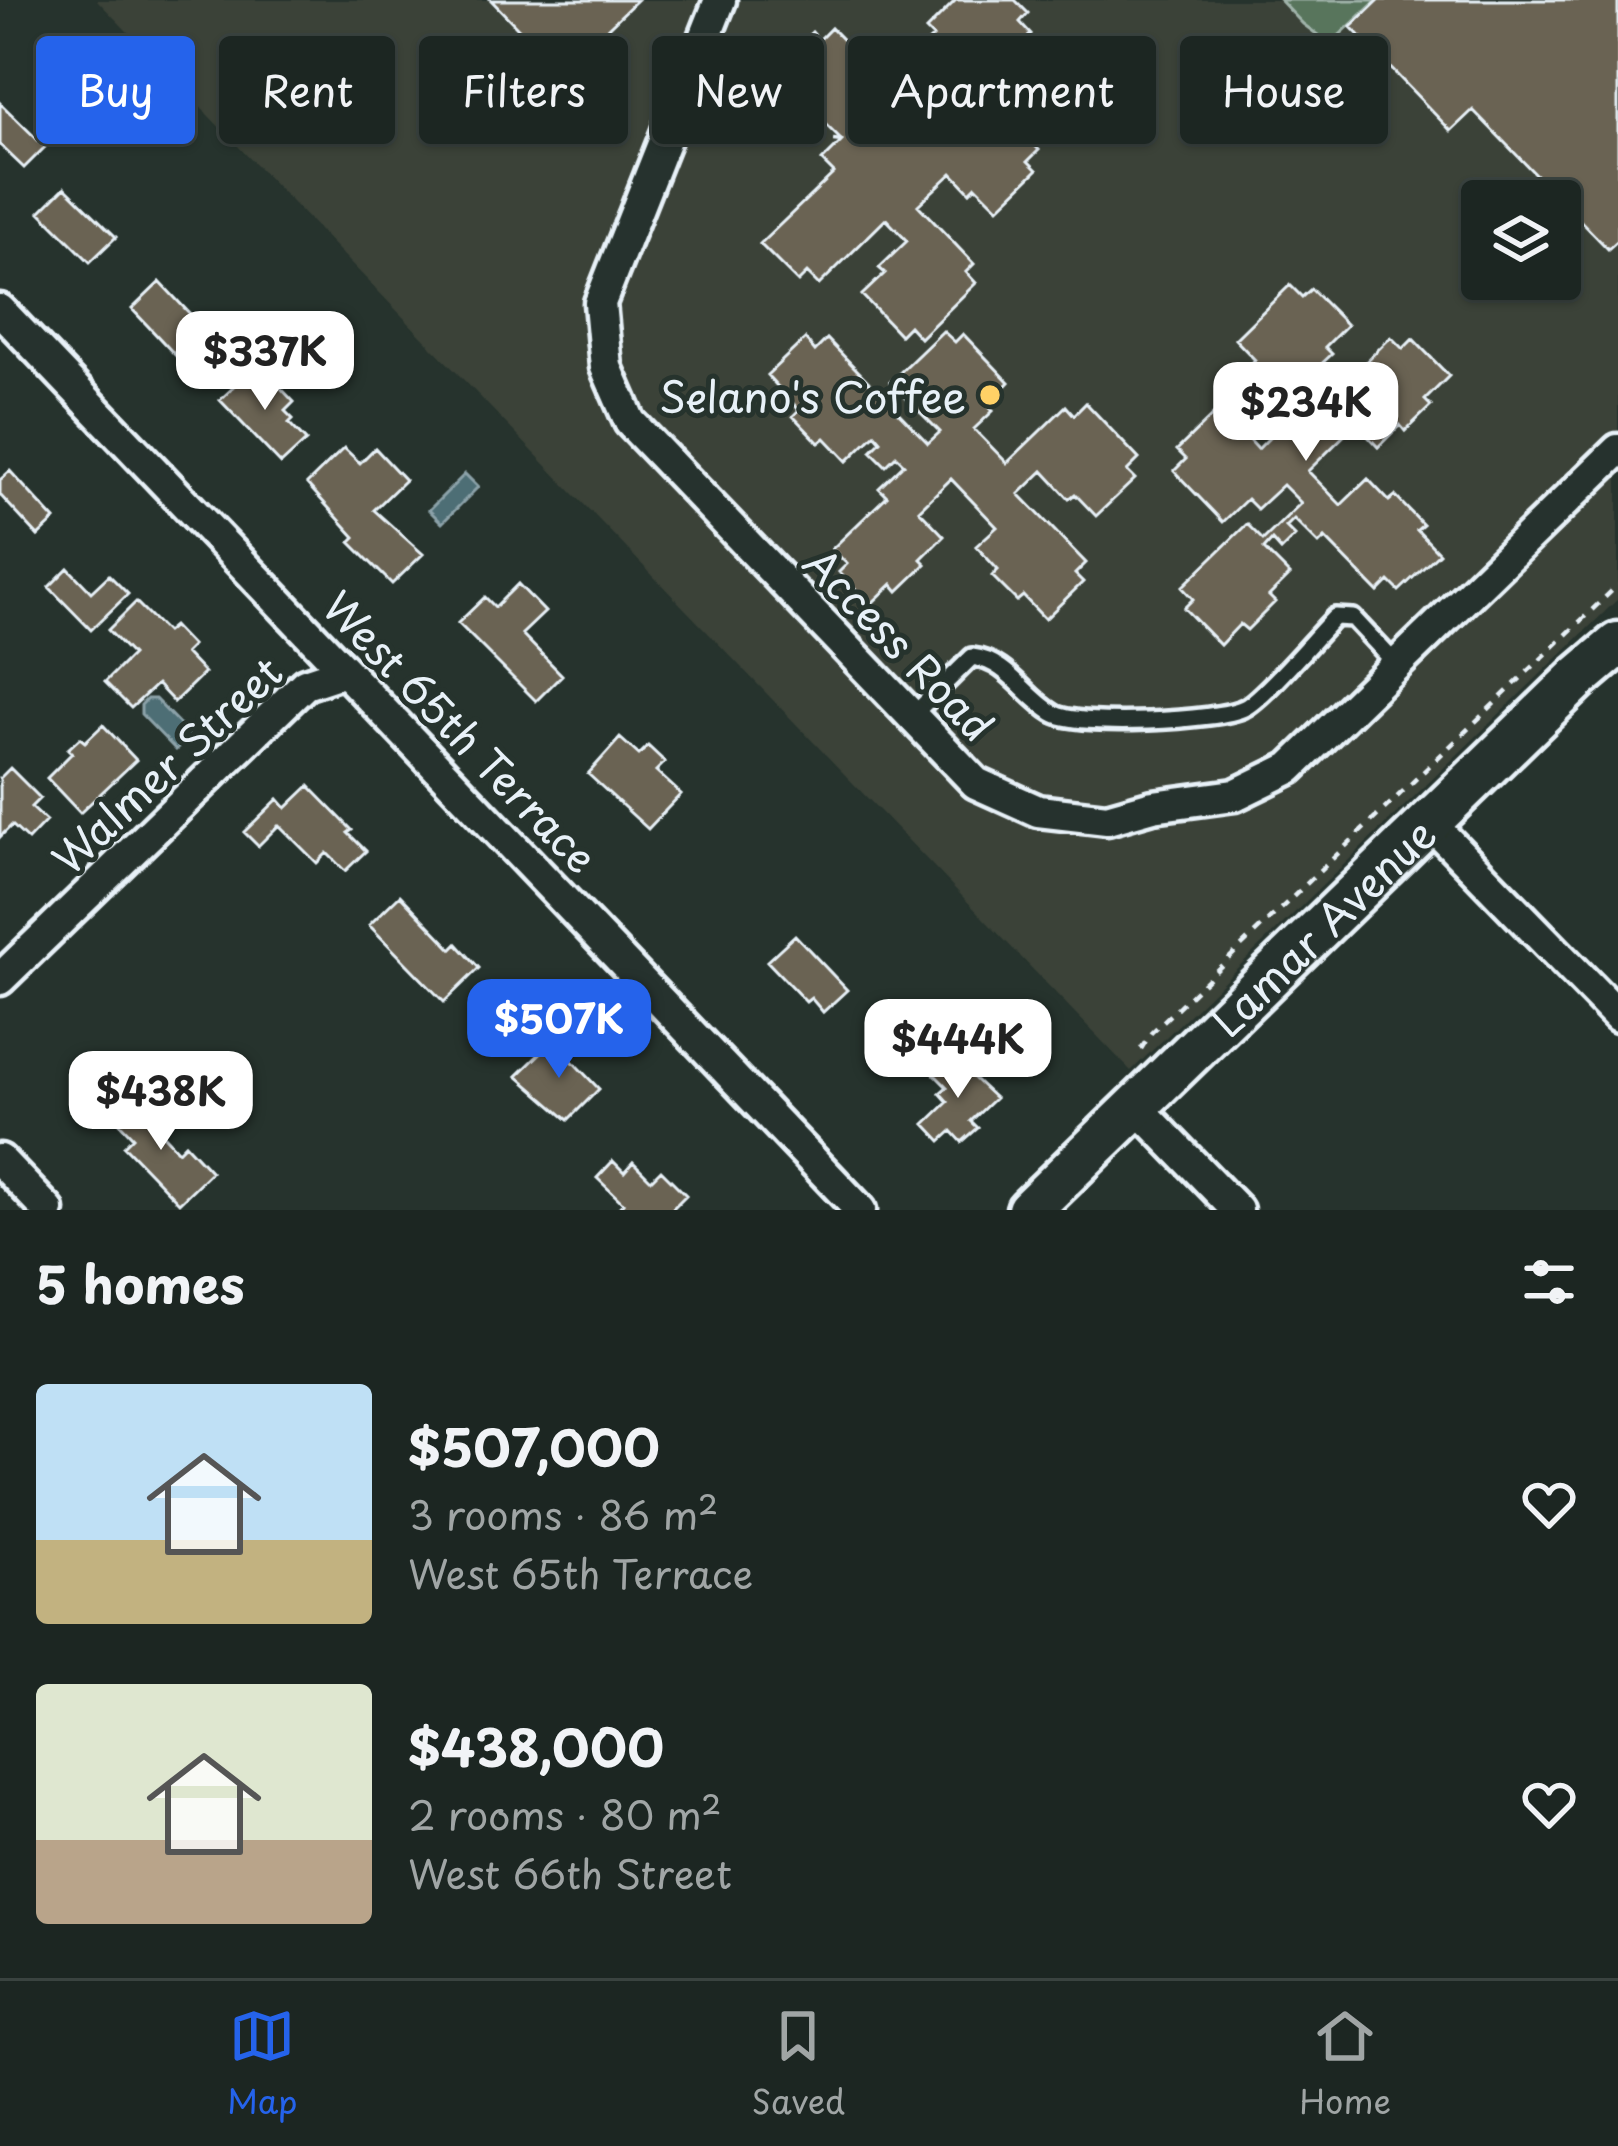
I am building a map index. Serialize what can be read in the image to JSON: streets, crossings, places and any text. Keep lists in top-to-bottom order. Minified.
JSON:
{"streets":{"street":["Access Road","West 65th Terrace","Walmer Street","Lamar Avenue"]},"crossings":[["West 65th Terrace","Walmer Street"]],"places":["Selano's Coffee"],"page":{"chip":["Buy","Rent","Filters","New","Apartment","House"],"price":["$337K","$234K","$507K","$444K","$438K"],"heading":"5 homes","list":[{"name":"$507,000","note":"3 rooms · 86 m² · West 65th Terrace"},{"name":"$438,000","note":"2 rooms · 80 m² · West 66th Street"}],"tabs":["Map","Saved","Home"]}}
